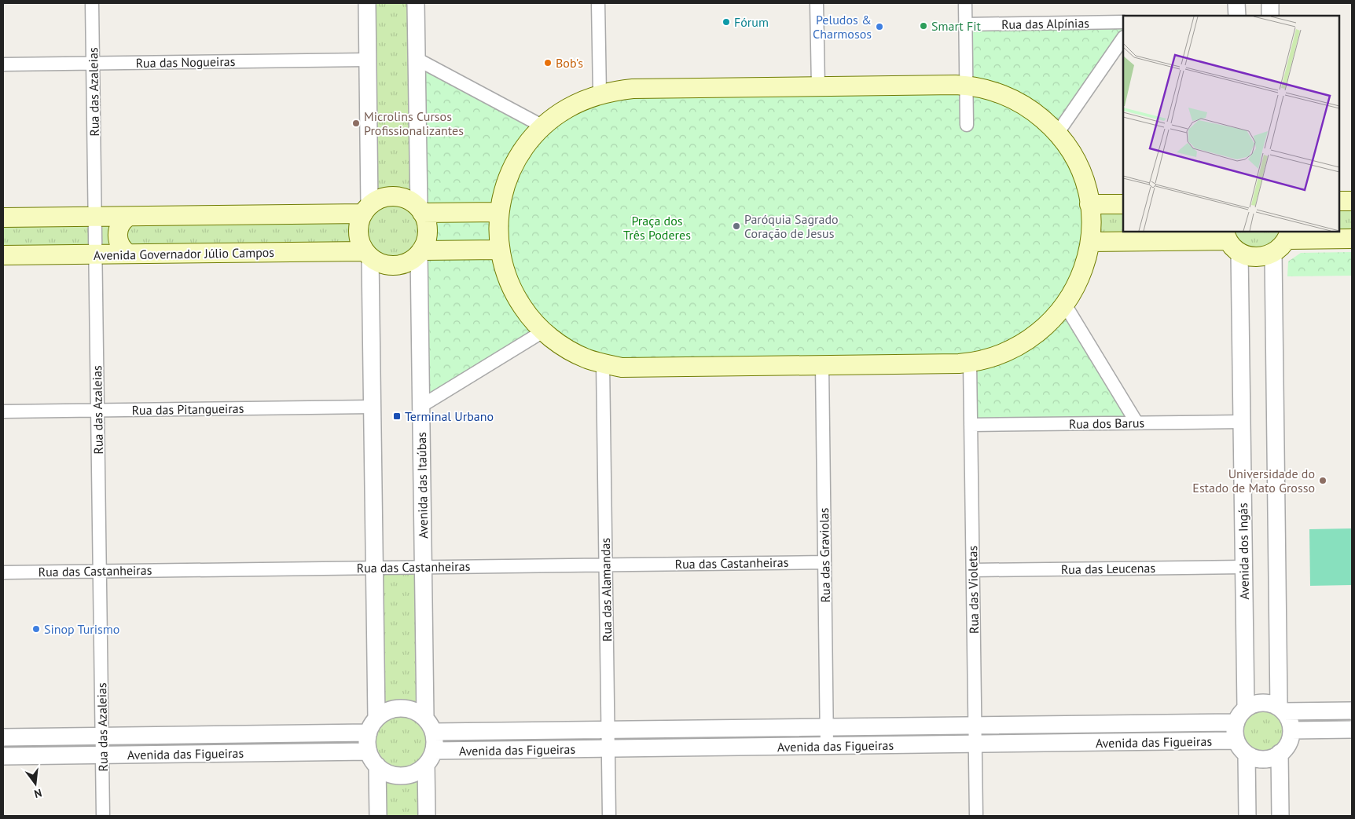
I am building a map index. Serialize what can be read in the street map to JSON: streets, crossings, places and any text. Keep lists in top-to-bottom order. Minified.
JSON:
{"streets":{"main road":["Avenida Governador Júlio Campos"],"street":["Rua das Alpínias","Rua das Nogueiras","Rua das Azaleias","Rua das Pitangueiras","Rua dos Barus","Avenida das Itaúbas","Avenida dos Ingás","Rua das Graviolas","Rua das Castanheiras","Rua das Leucenas","Rua das Alamandas","Rua das Violetas","Avenida das Figueiras"]},"crossings":[["Rua das Nogueiras","Rua das Azaleias"],["Rua das Azaleias","Avenida Governador Júlio Campos"],["Rua das Azaleias","Rua das Pitangueiras"],["Rua das Azaleias","Rua das Castanheiras"],["Rua das Azaleias","Avenida das Figueiras"],["Avenida Governador Júlio Campos","Avenida das Itaúbas"],["Rua dos Barus","Avenida dos Ingás"],["Rua dos Barus","Rua das Violetas"],["Avenida das Itaúbas","Rua das Castanheiras"],["Avenida das Itaúbas","Avenida das Figueiras"],["Avenida dos Ingás","Rua das Leucenas"],["Avenida dos Ingás","Avenida das Figueiras"],["Rua das Graviolas","Rua das Castanheiras"],["Rua das Graviolas","Avenida das Figueiras"],["Rua das Castanheiras","Rua das Alamandas"],["Rua das Leucenas","Rua das Violetas"],["Rua das Alamandas","Avenida das Figueiras"],["Rua das Violetas","Avenida das Figueiras"]],"parks":["Praça dos Três Poderes"],"places":{"other":["Fórum","Smart Fit","Peludos & Charmosos","Bob's","Microlins Cursos Profissionalizantes","Paróquia Sagrado Coração de Jesus","Universidade do Estado de Mato Grosso","Sinop Turismo"],"transit":["Terminal Urbano"]},"north":"bottom"}
